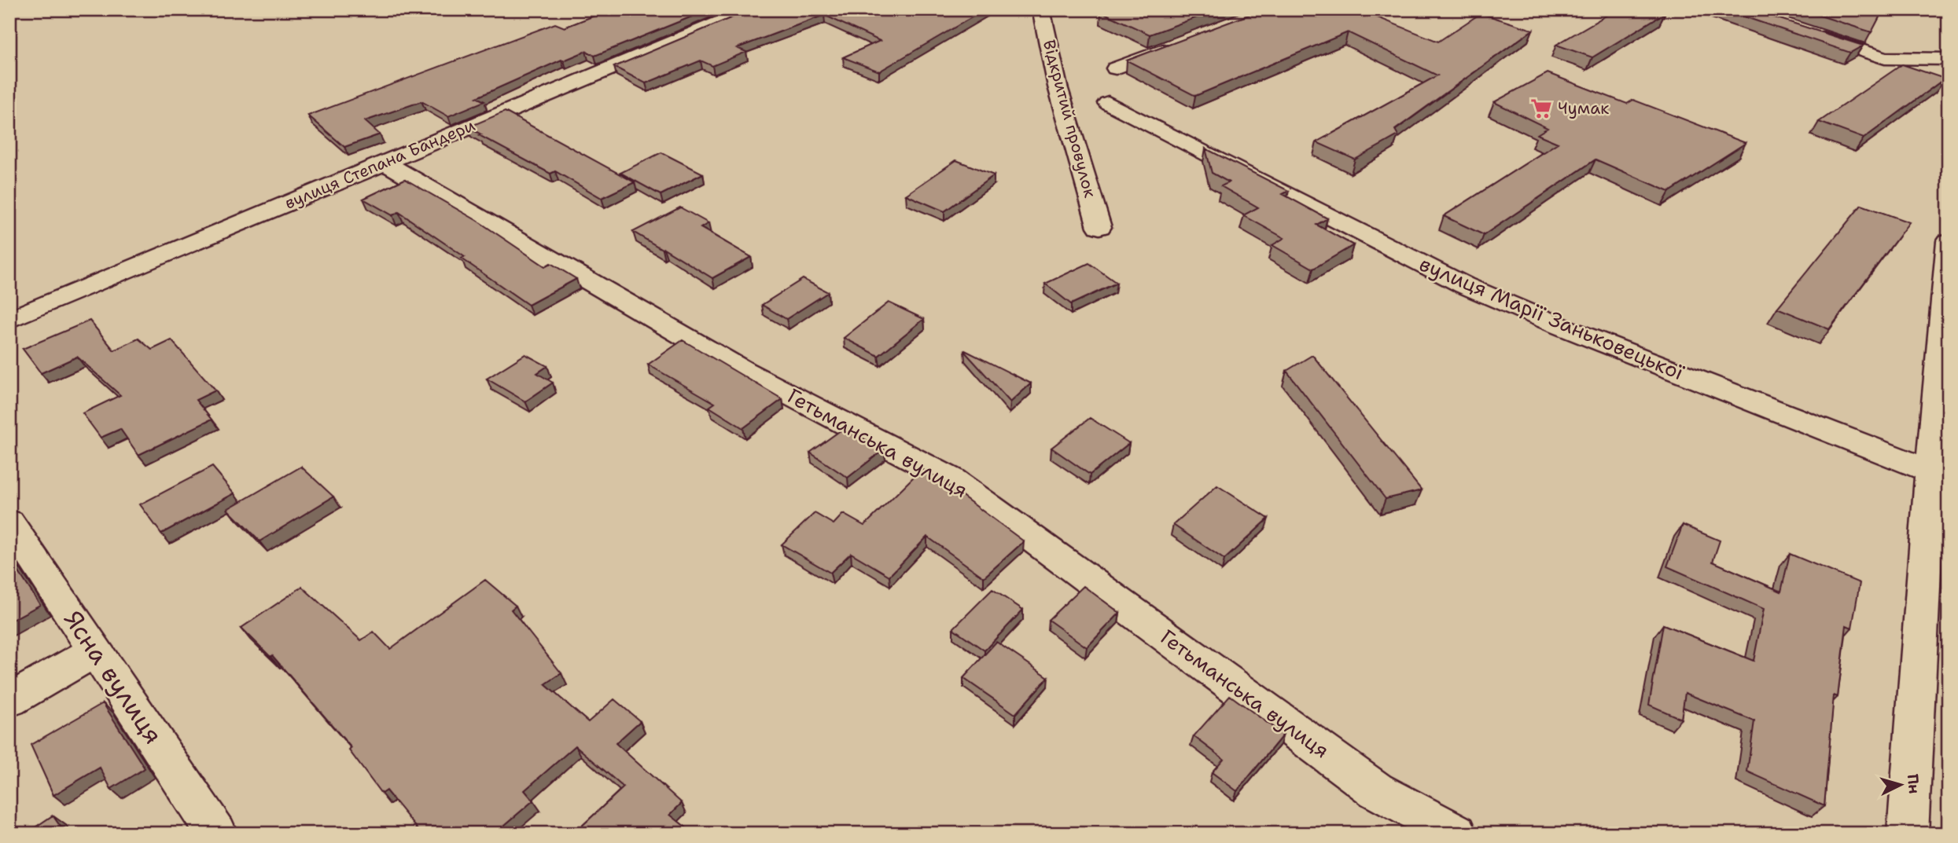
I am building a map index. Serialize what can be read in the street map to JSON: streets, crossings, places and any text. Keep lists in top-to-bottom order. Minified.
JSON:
{"streets":{"street":["Відкритий провулок","вулиця Степана Бандери","вулиця Марії Заньковецької","Гетьманська вулиця","Ясна вулиця"]},"crossings":[["вулиця Степана Бандери","Гетьманська вулиця"]],"places":{"supermarket":["Чумак"]},"north":"right"}
